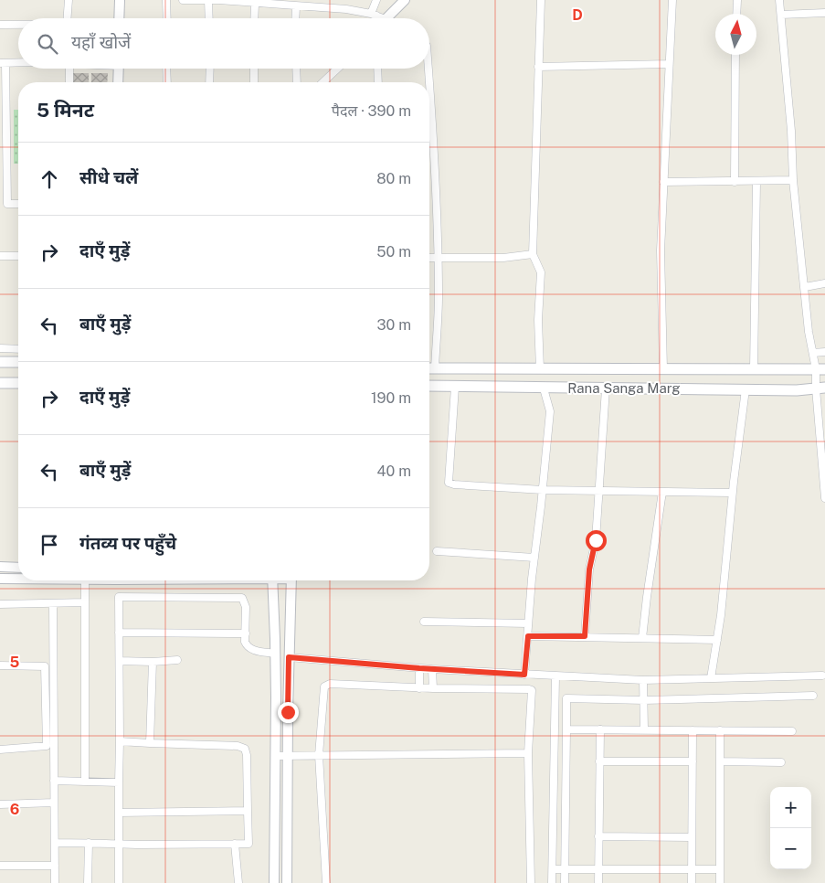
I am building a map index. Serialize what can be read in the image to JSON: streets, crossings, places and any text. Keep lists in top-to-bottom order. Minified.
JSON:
{"streets":{"main road":["Rana Sanga Marg"]},"north":"top","page":{"search":"यहाँ खोजें","heading":["5 मिनट","पैदल · 390 m"],"list":[["सीधे चलें","80 m"],["दाएँ मुड़ें","50 m"],["बाएँ मुड़ें","30 m"],["दाएँ मुड़ें","190 m"],["बाएँ मुड़ें","40 m"],"गंतव्य पर पहुँचे"],"map_buttons":["+","−"]},"grid":{"columns":["D"],"rows":["5","6"]}}
